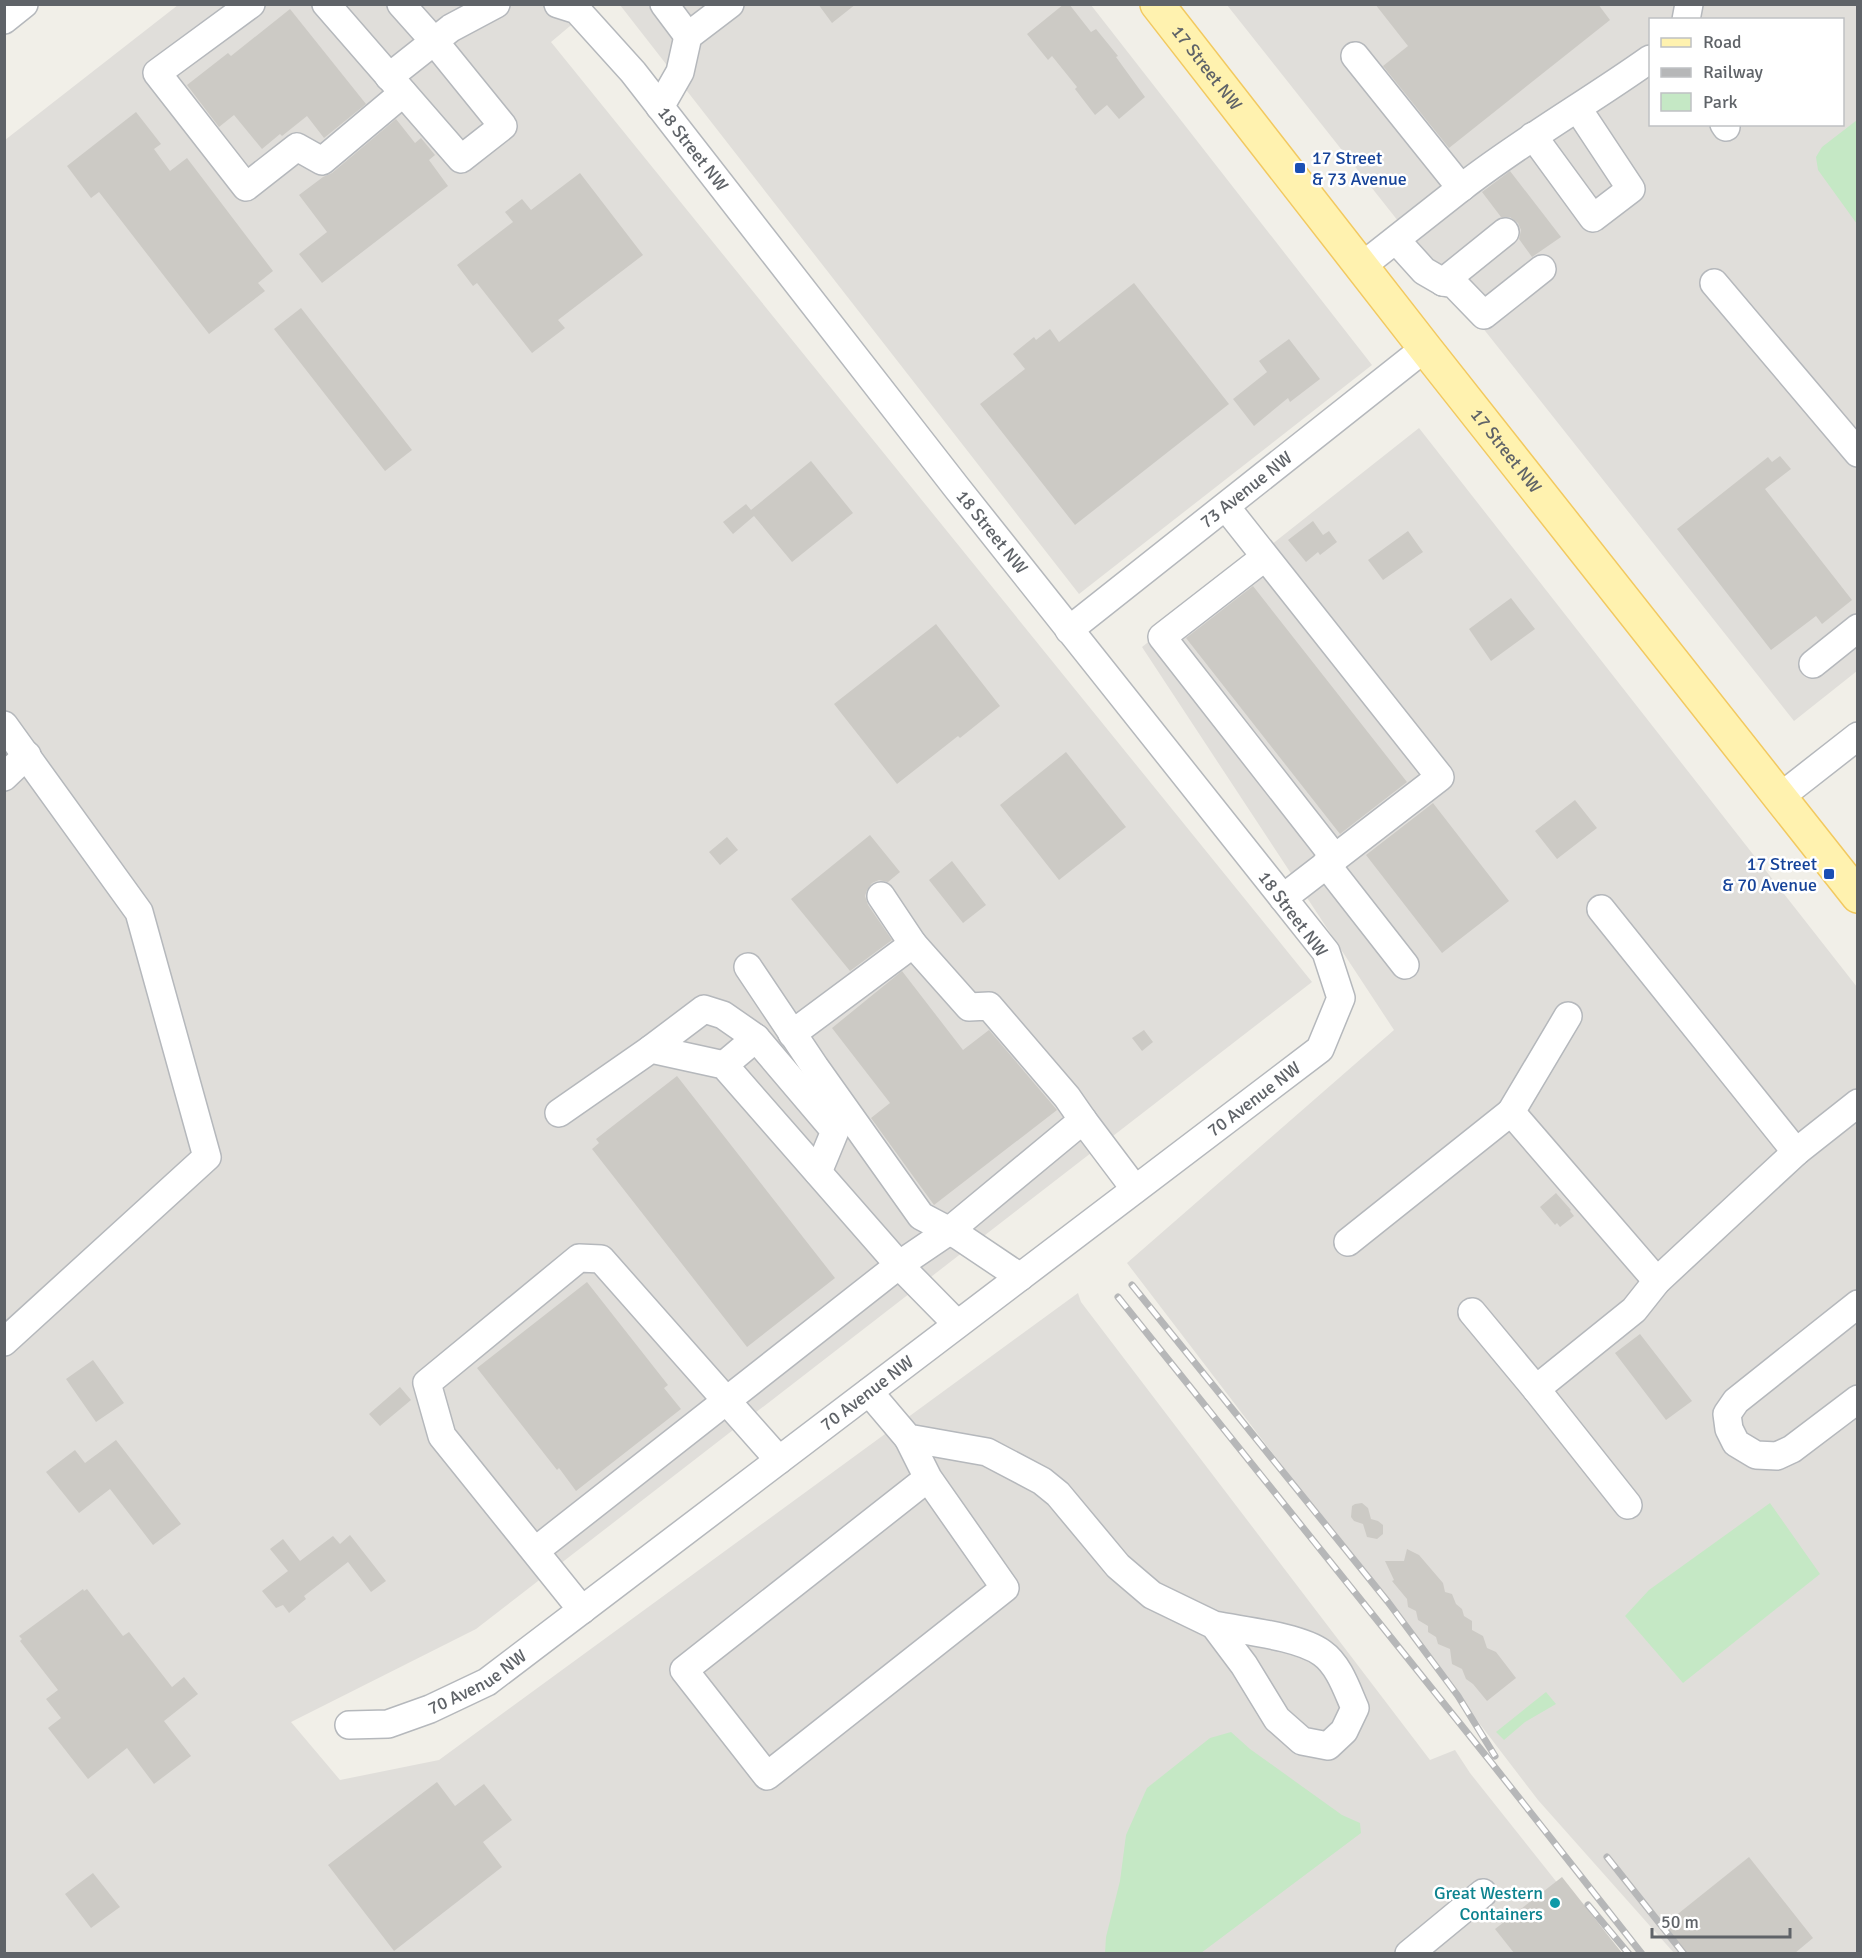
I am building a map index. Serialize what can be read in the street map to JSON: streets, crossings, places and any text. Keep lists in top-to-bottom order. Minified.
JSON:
{"streets":{"main road":["17 Street NW"],"street":["18 Street NW","73 Avenue NW","70 Avenue NW"]},"crossings":[["17 Street NW","73 Avenue NW"],["18 Street NW","73 Avenue NW"],["18 Street NW","70 Avenue NW"]],"places":{"transit":["17 Street & 73 Avenue","17 Street & 70 Avenue"],"other":["Great Western Containers"]},"legend":["Road","Railway","Park"],"scale_bar":"50 m"}
